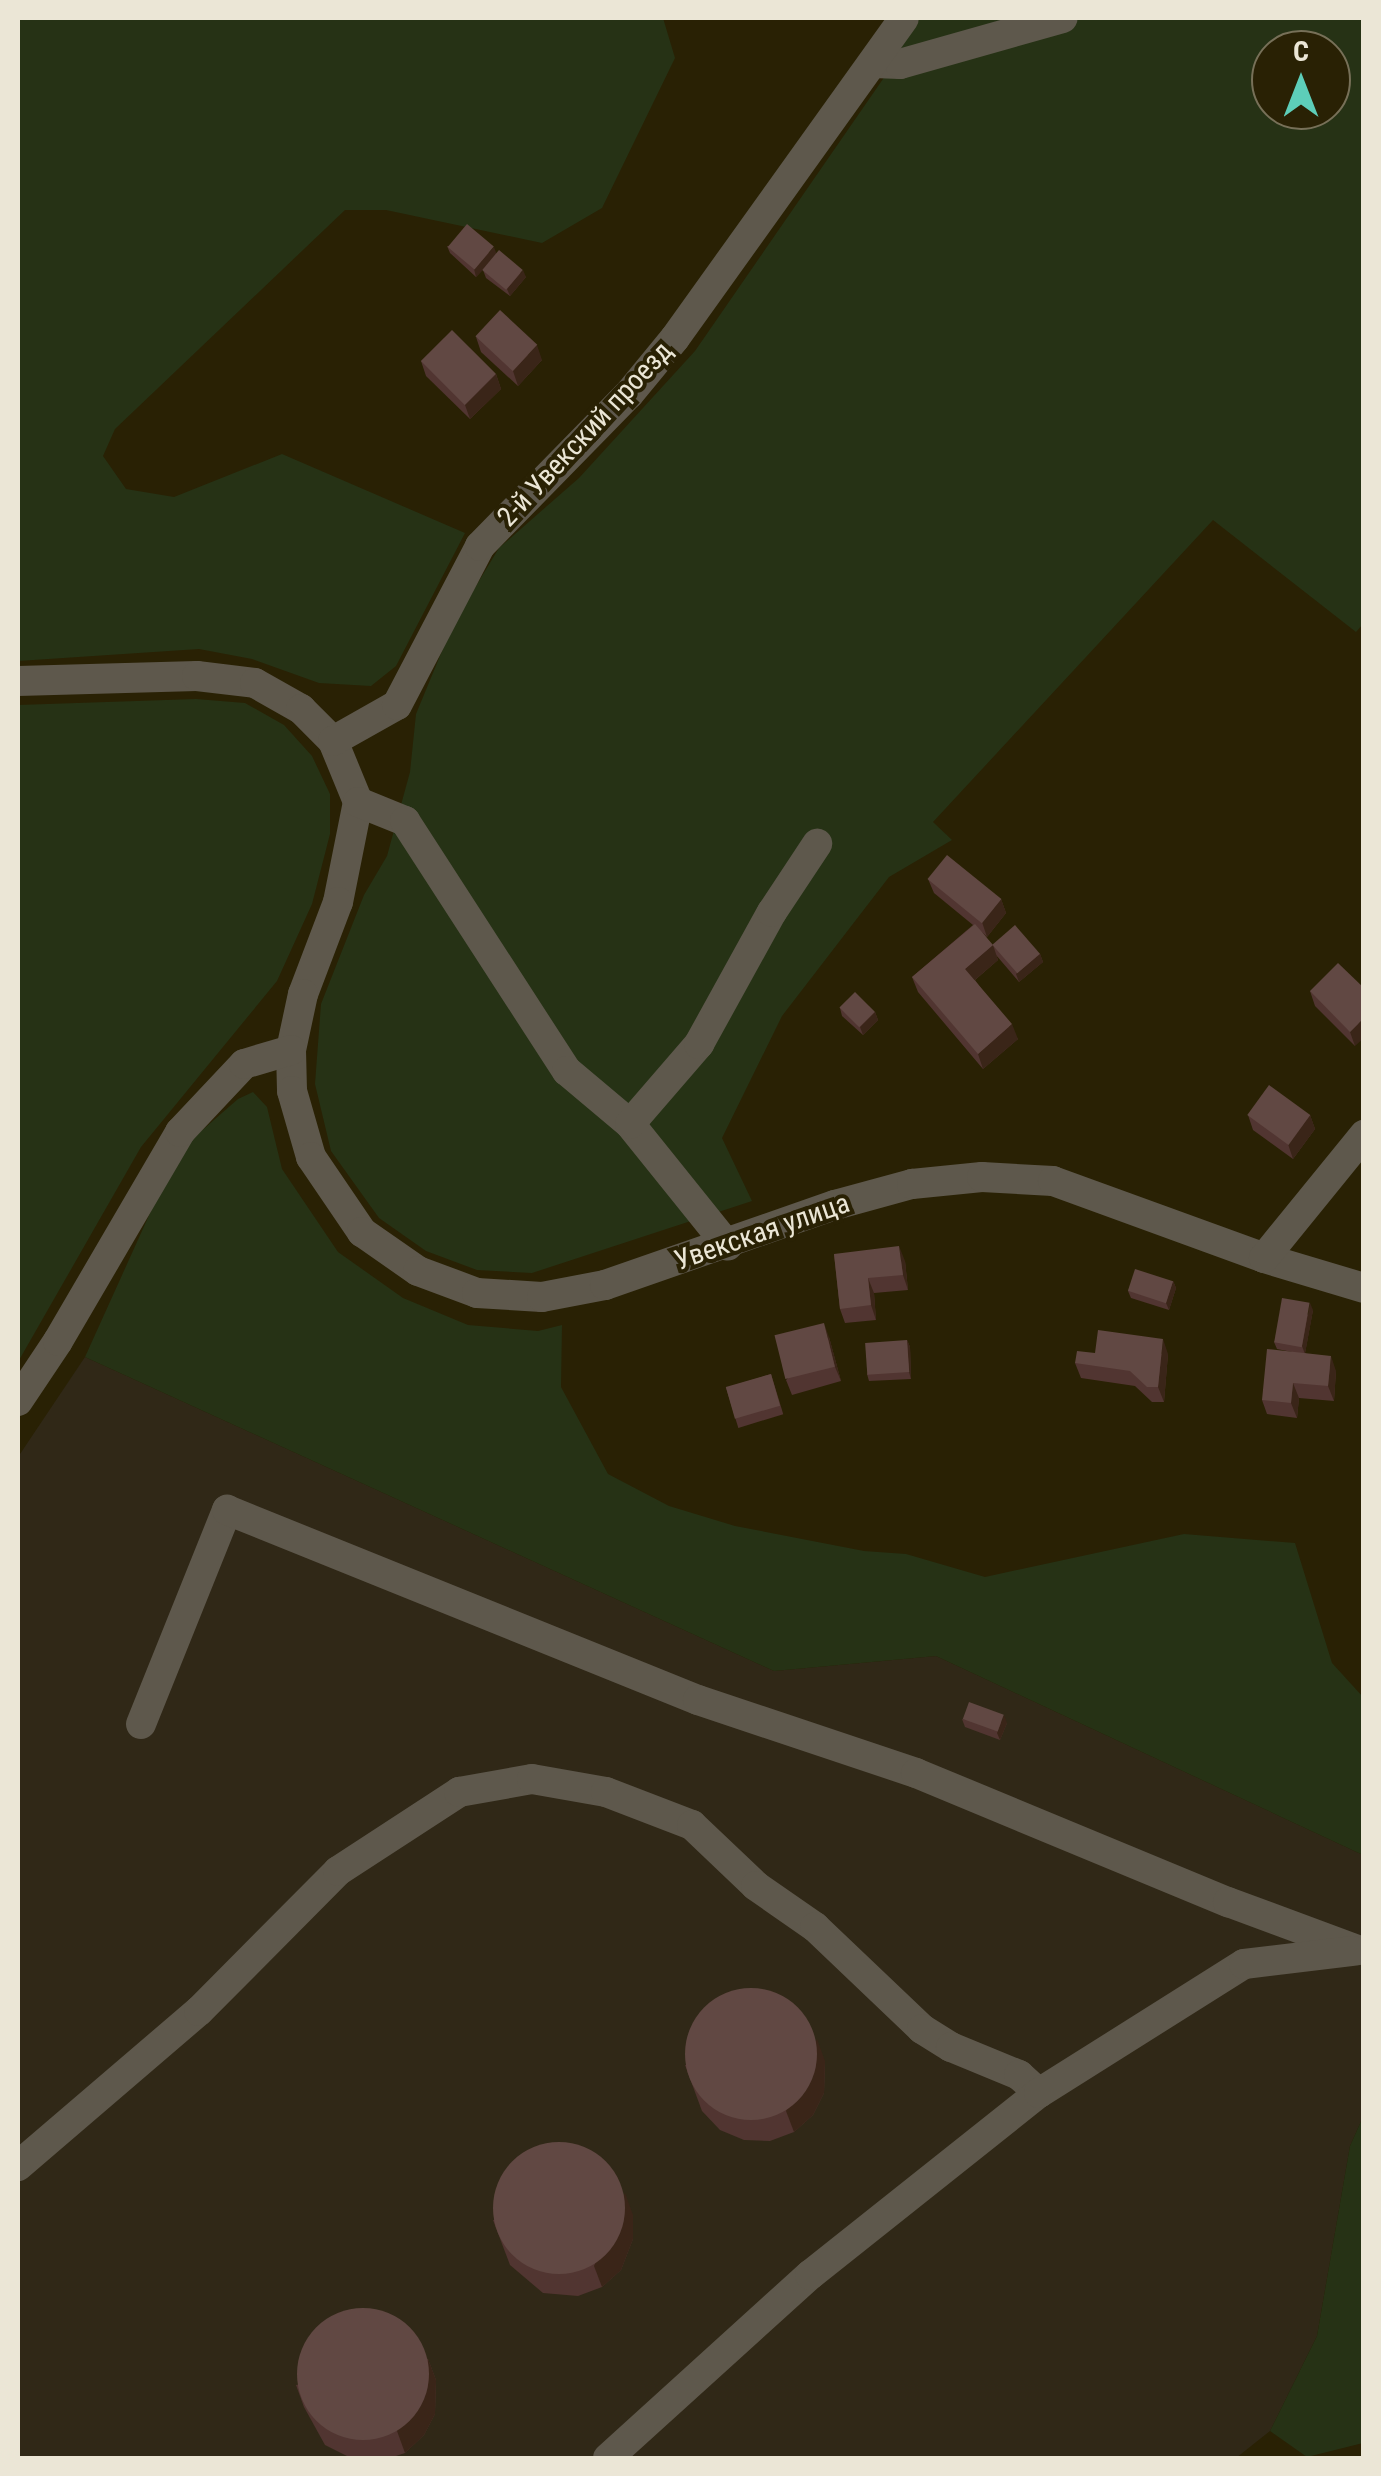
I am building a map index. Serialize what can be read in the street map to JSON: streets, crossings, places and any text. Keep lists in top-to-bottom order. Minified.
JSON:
{"streets":{"street":["2-й Увекский проезд","Увекская улица"]},"north":"top"}
